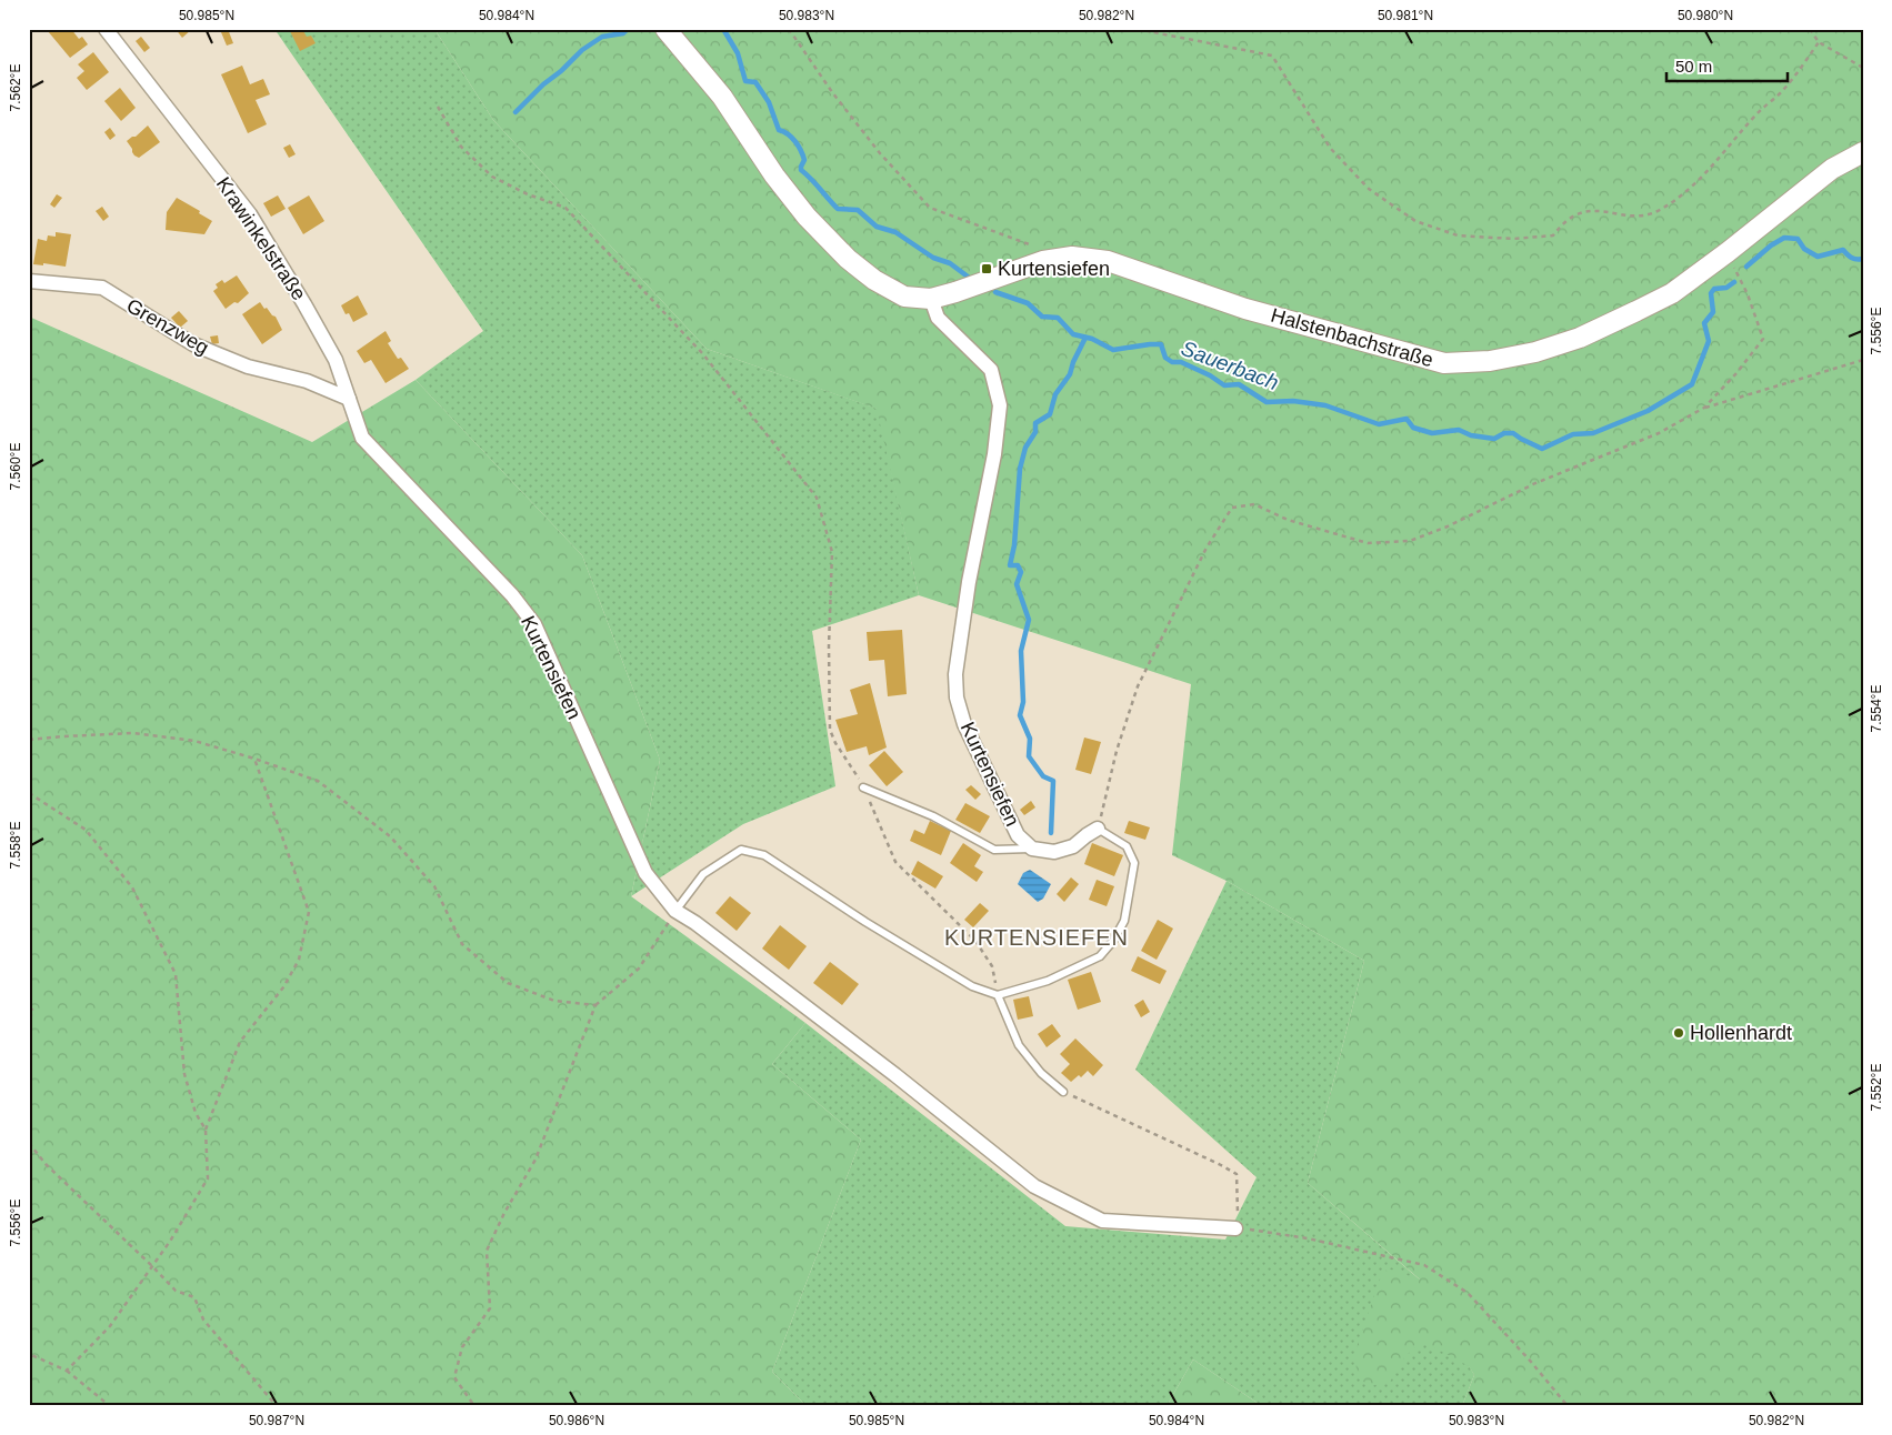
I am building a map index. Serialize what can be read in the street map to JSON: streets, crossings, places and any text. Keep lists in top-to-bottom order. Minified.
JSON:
{"streets":{"street":["Krawinkelstraße","Grenzweg","Halstenbachstraße","Kurtensiefen"]},"crossings":[["Krawinkelstraße","Grenzweg"],["Krawinkelstraße","Kurtensiefen"],["Grenzweg","Kurtensiefen"],["Halstenbachstraße","Kurtensiefen"]],"districts":["KURTENSIEFEN"],"water":["Sauerbach"],"places":{"transit":["Kurtensiefen"],"other":["Hollenhardt"]},"scale_bar":"50 m","coordinates":["50.985°N","50.984°N","50.983°N","50.982°N","50.981°N","50.980°N","7.562°E","7.556°E","7.560°E","7.554°E","7.558°E","7.552°E","50.987°N","50.986°N"]}
